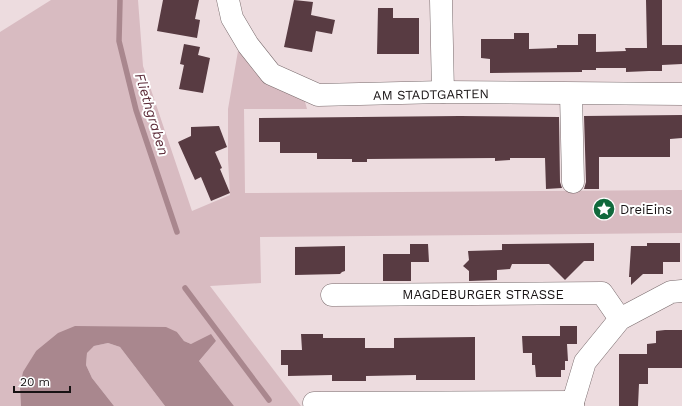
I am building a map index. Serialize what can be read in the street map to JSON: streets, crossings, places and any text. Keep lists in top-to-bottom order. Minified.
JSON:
{"streets":{"street":["AM STADTGARTEN","MAGDEBURGER STRASSE"]},"water":["Fliethgraben"],"places":{"place":["DreiEins"]},"scale_bar":"20 m"}
